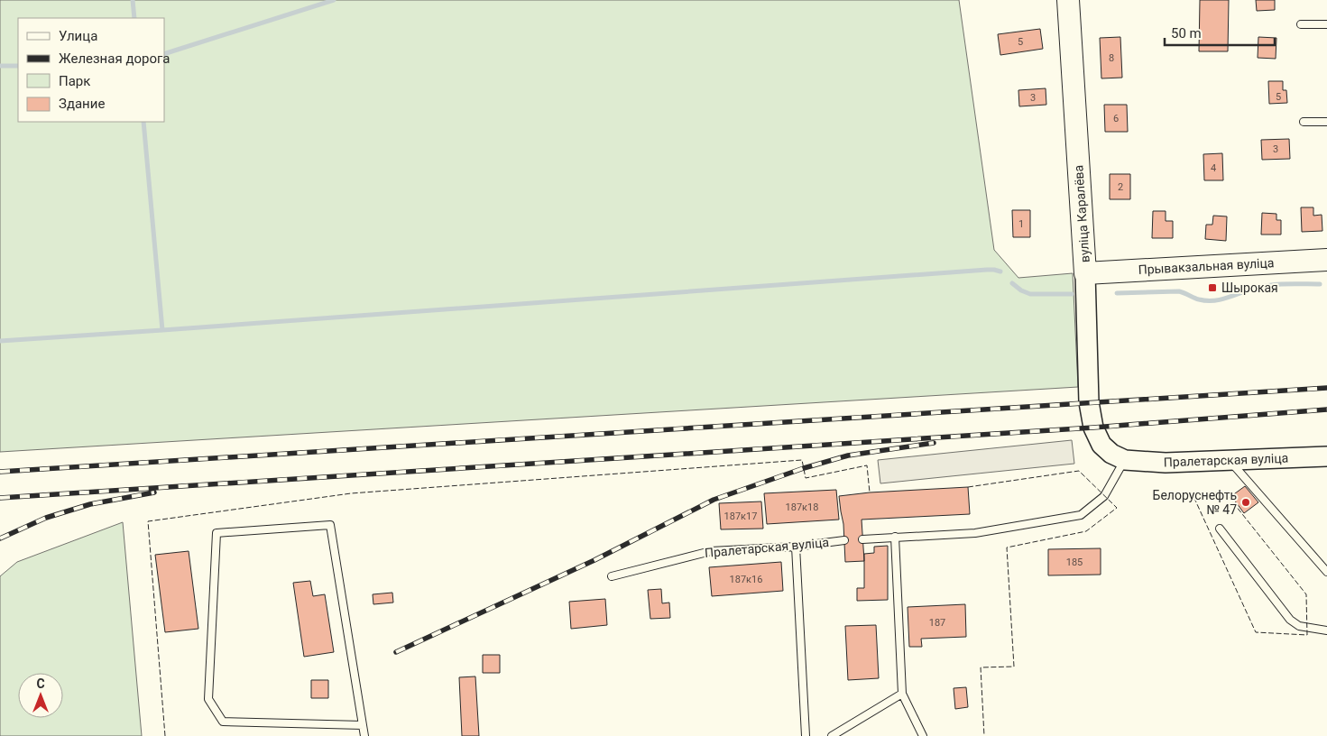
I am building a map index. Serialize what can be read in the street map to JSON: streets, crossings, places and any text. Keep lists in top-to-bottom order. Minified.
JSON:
{"streets":{"main road":["вуліца Каралёва","Прывакзальная вуліца","Пралетарская вуліца"]},"crossings":[["вуліца Каралёва","Прывакзальная вуліца"],["вуліца Каралёва","Пралетарская вуліца"]],"places":{"transit":["Шырокая"],"other":["Белоруснефть № 47"]},"house_numbers":["5","8","5","3","6","3","4","2","1","187к18","187к17","185","187к16","187"],"legend":["Улица","Железная дорога","Парк","Здание"],"scale_bar":"50 m","north":"top"}
